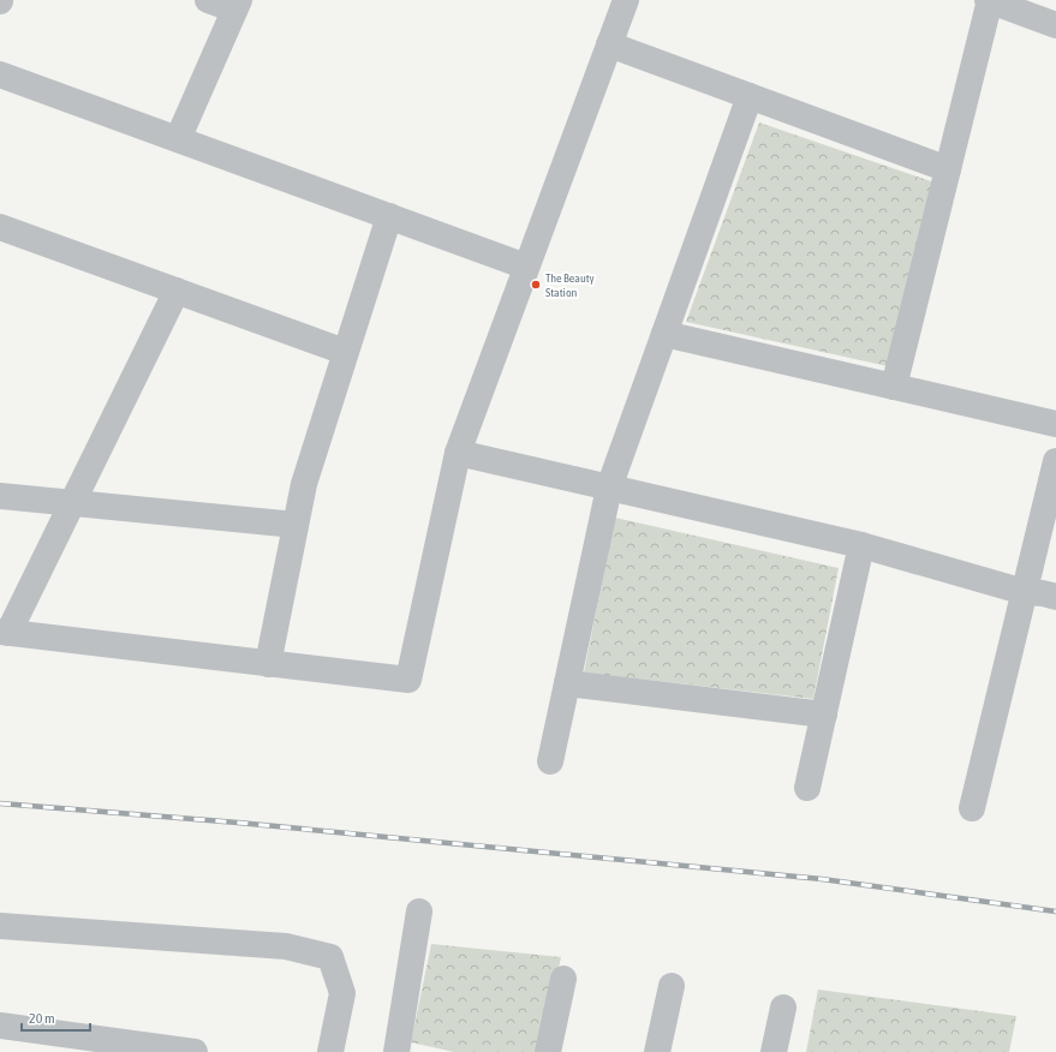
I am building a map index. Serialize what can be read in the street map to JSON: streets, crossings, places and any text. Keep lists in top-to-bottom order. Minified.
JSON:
{"places":["The Beauty Station"],"scale_bar":"20 m"}
